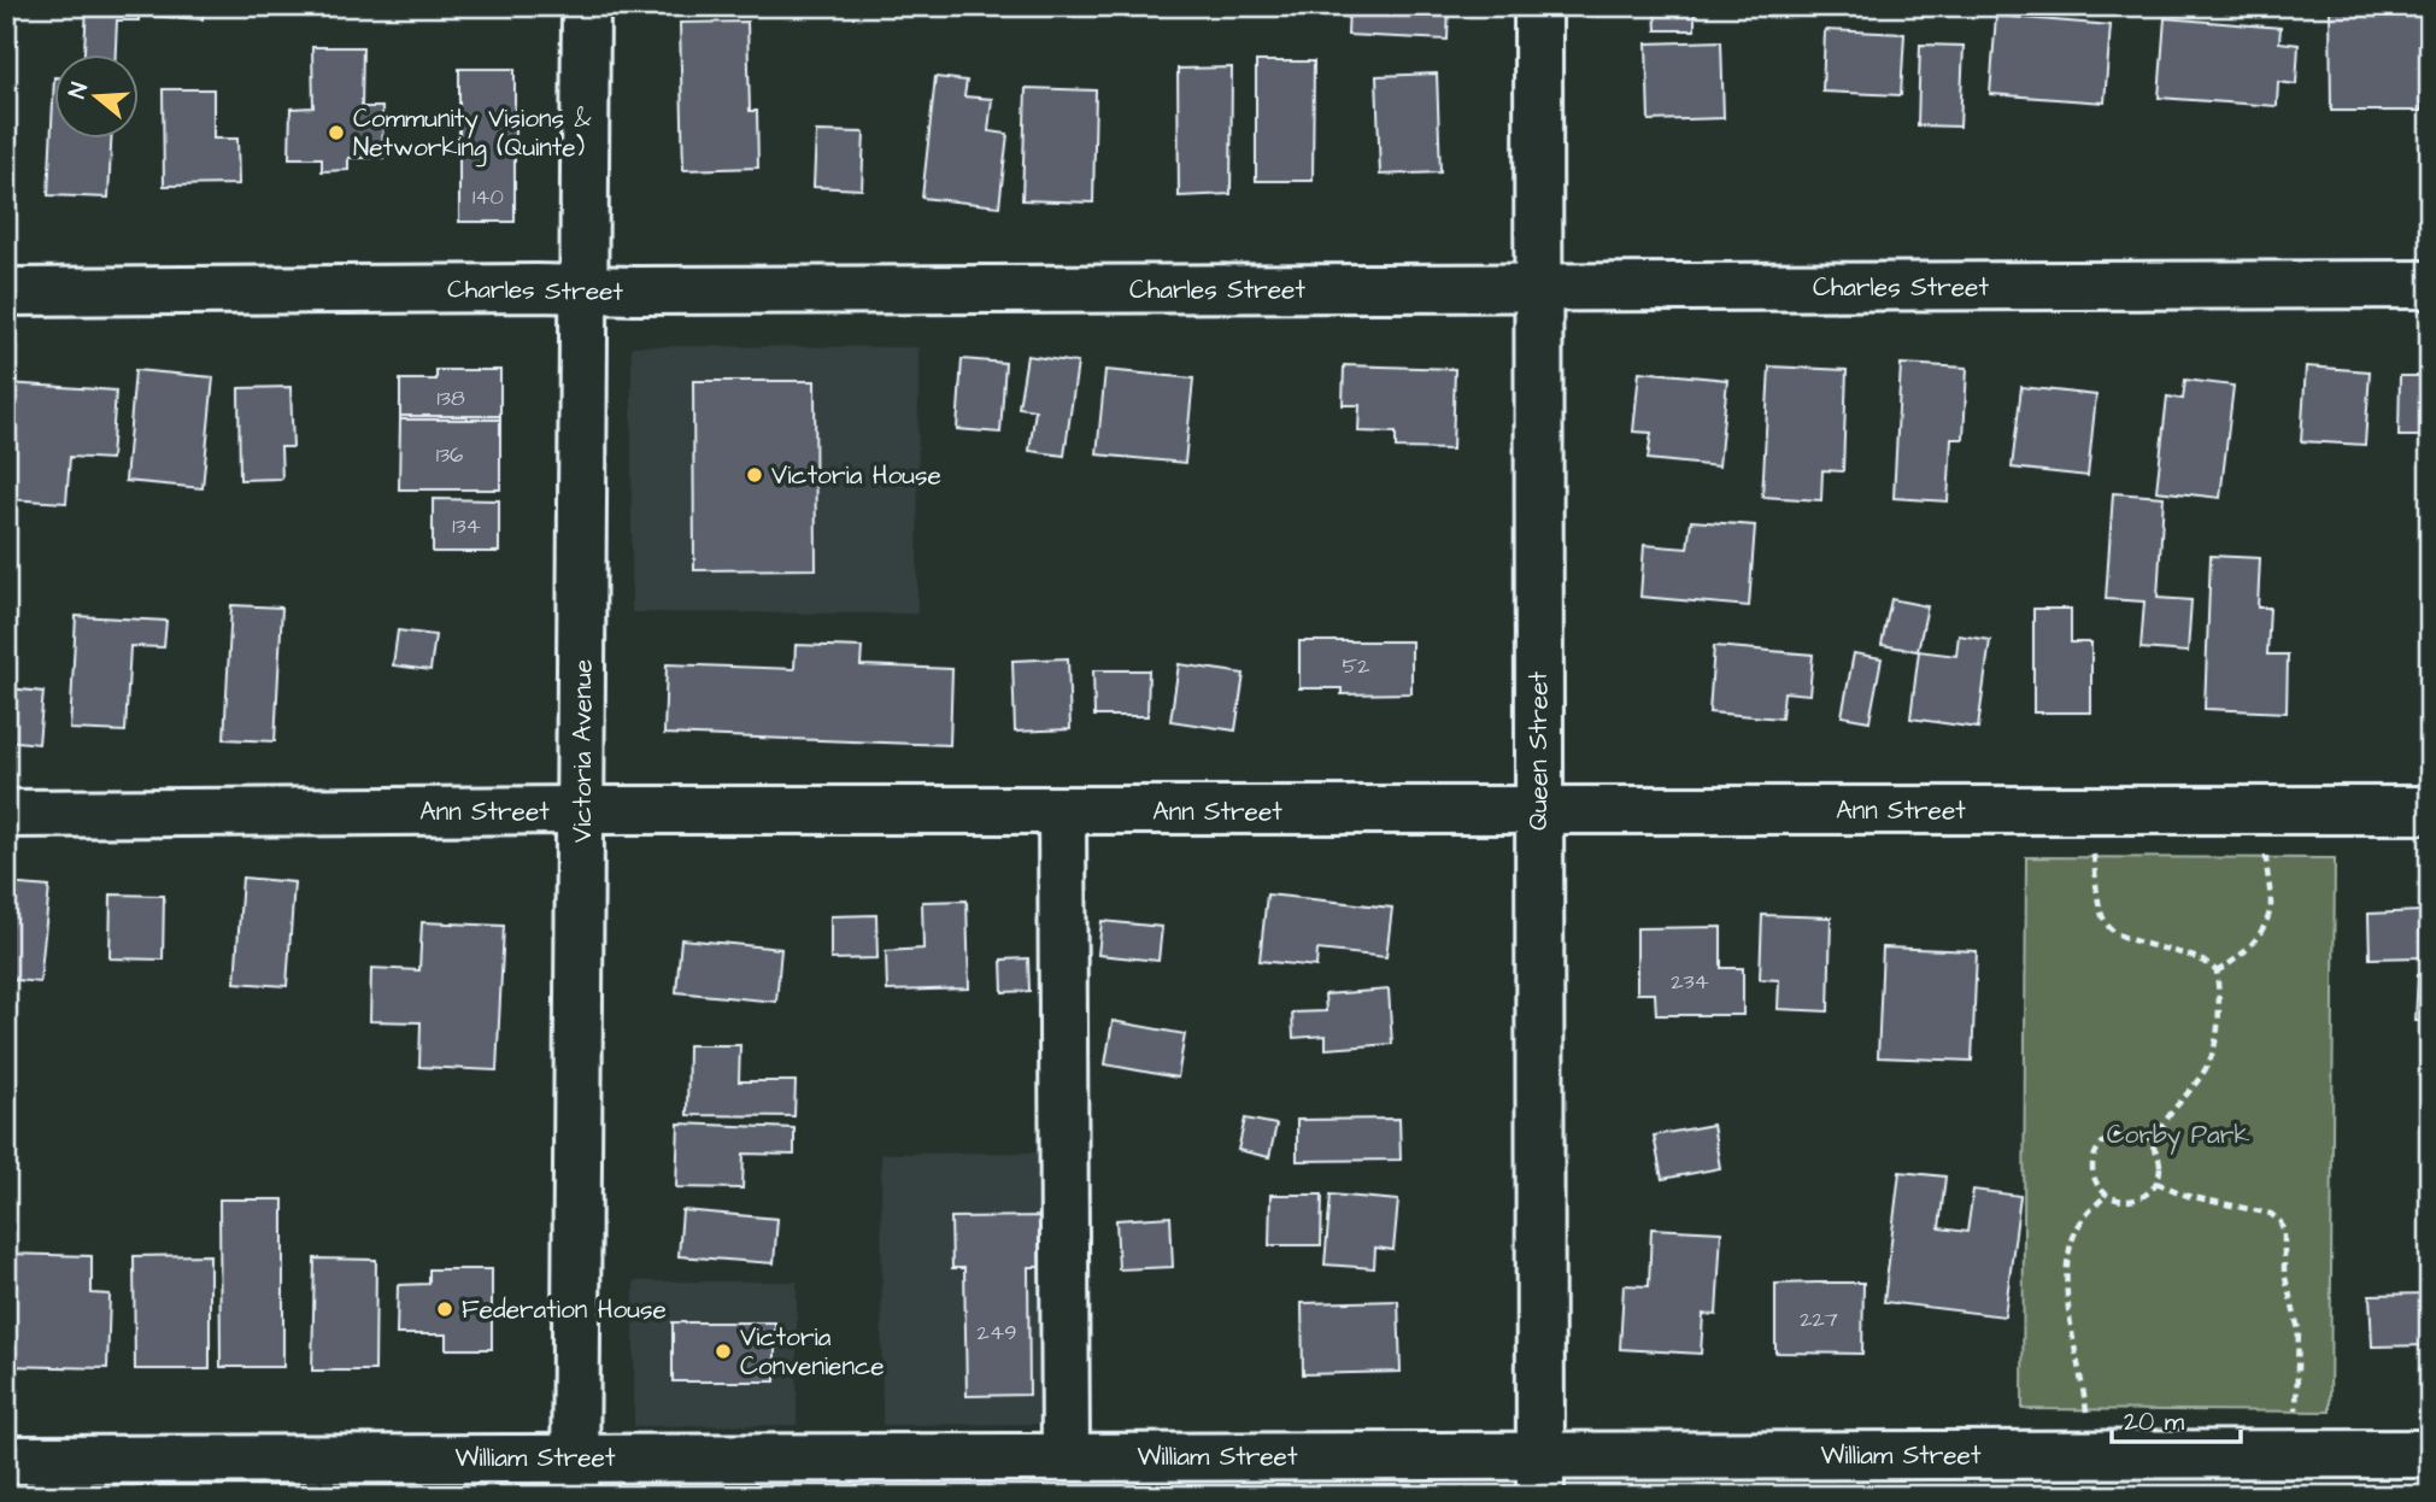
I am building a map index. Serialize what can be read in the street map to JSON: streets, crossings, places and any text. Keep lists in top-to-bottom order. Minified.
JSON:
{"streets":{"street":["Charles Street","Victoria Avenue","Queen Street","Ann Street","William Street"]},"crossings":[["Charles Street","Victoria Avenue"],["Charles Street","Queen Street"],["Victoria Avenue","Ann Street"],["Victoria Avenue","William Street"],["Queen Street","Ann Street"],["Queen Street","William Street"]],"parks":["Corby Park"],"places":["Community Visions & Networking (Quinte)","Victoria House","Federation House","Victoria Convenience"],"house_numbers":["140","138","136","134","52","234","227","249"],"scale_bar":"20 m","north":"left"}
